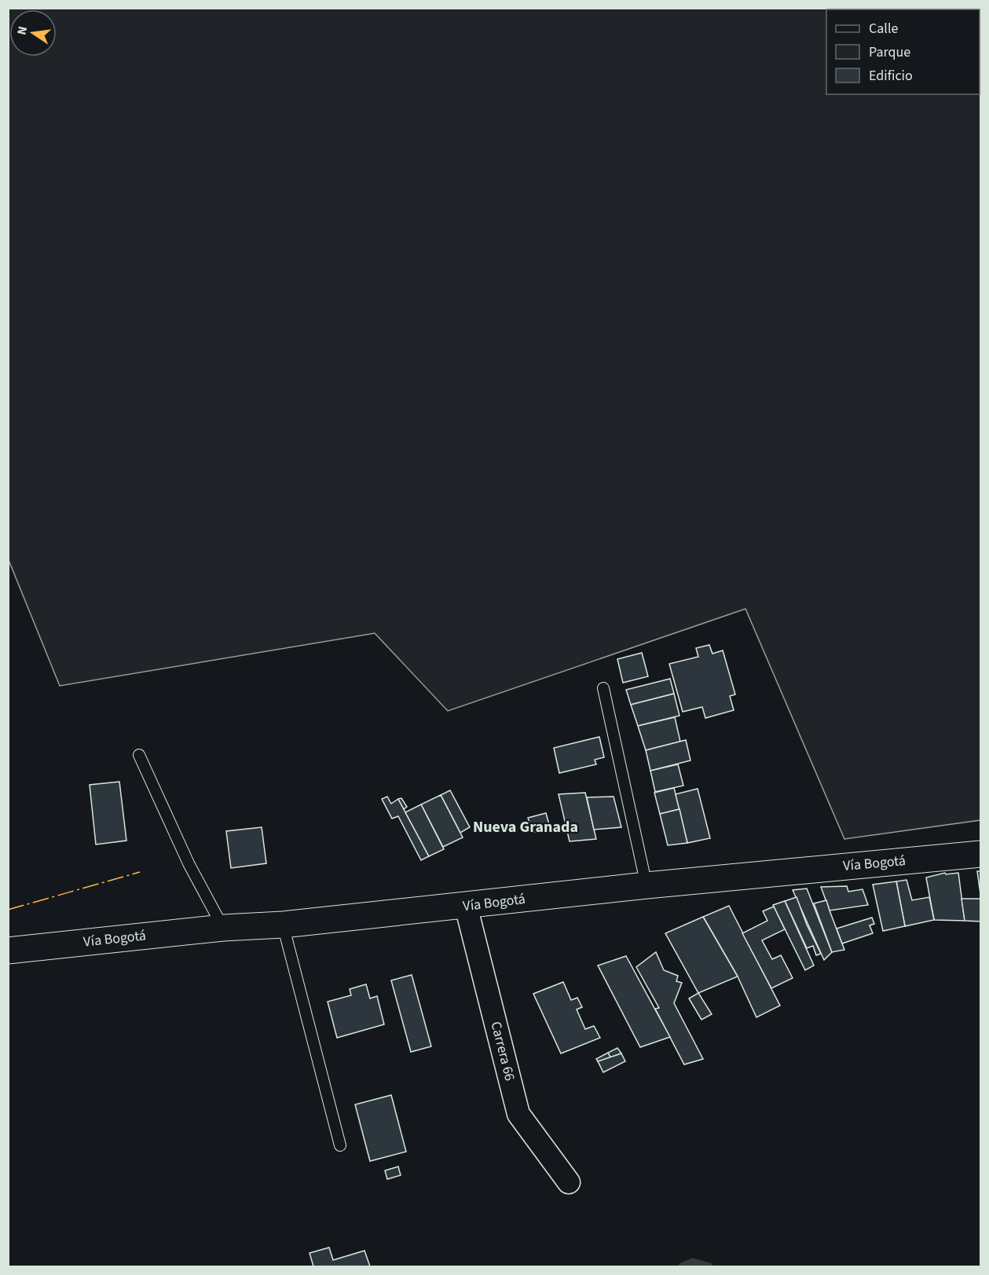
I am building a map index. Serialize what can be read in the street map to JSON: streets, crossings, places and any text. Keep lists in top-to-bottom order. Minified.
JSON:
{"streets":{"main road":["Vía Bogotá"],"street":["Carrera 66"]},"crossings":[["Vía Bogotá","Carrera 66"]],"districts":["Nueva Granada"],"legend":["Calle","Parque","Edificio"],"north":"left"}
